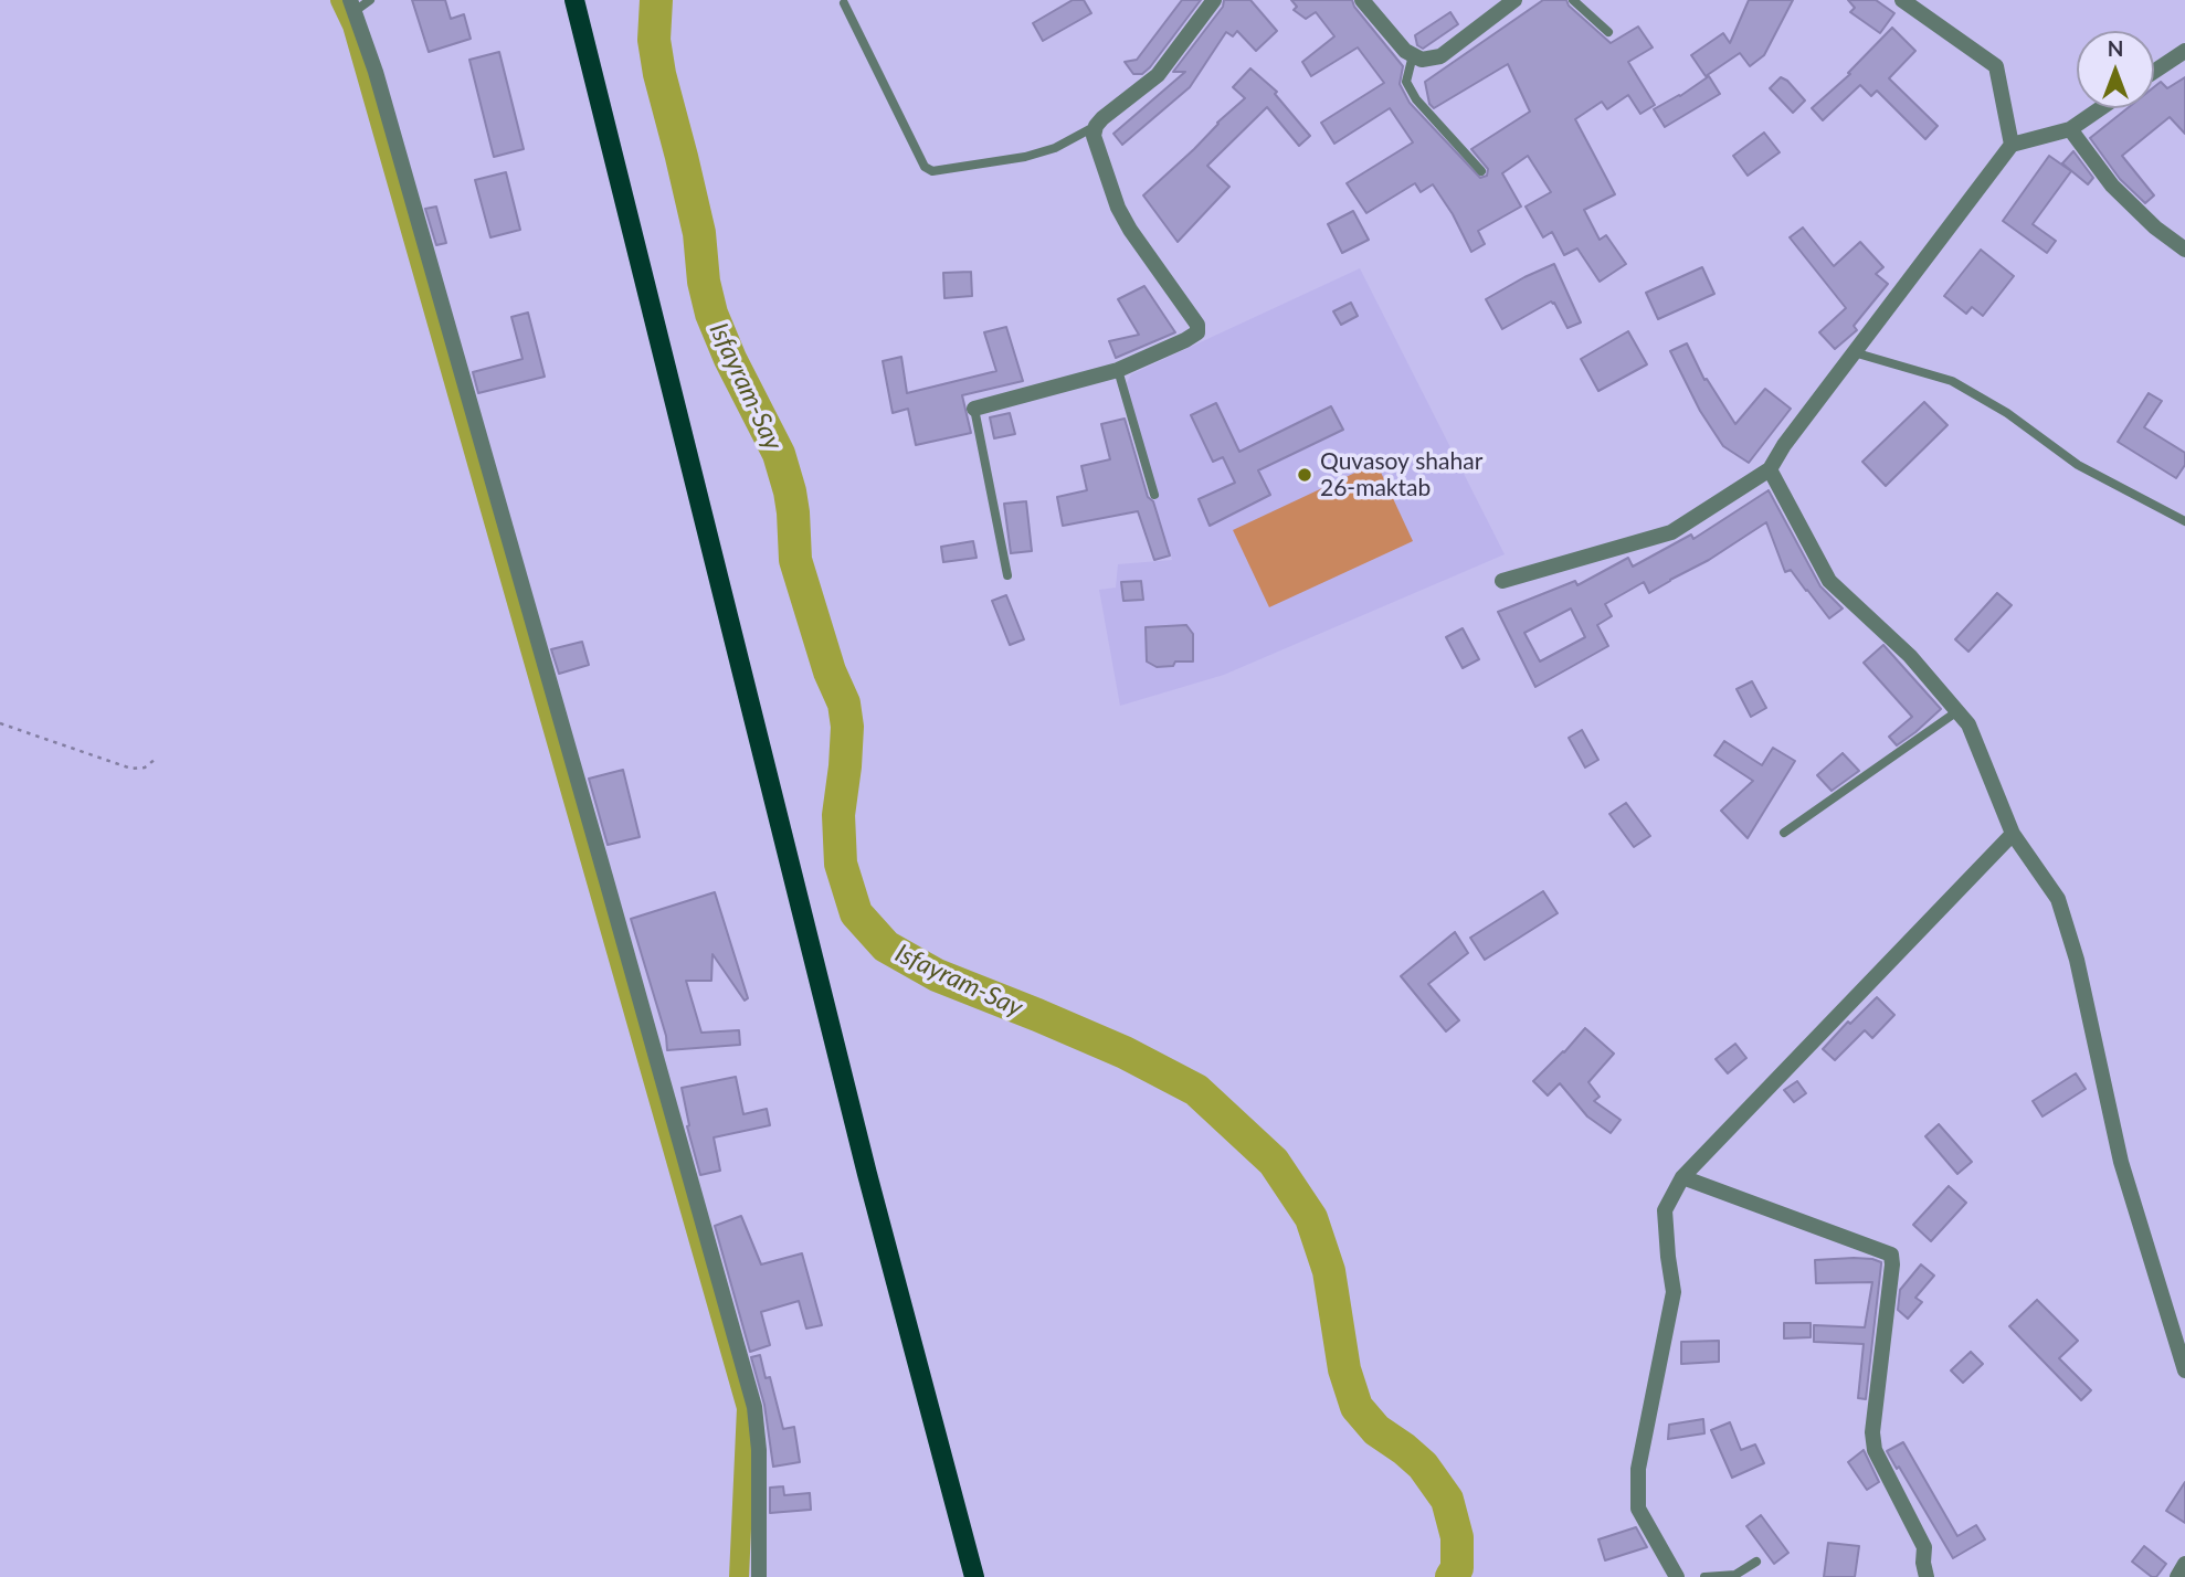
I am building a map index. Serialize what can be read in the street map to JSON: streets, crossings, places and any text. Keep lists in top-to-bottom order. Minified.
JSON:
{"water":["Isfayram-Say"],"places":["Quvasoy shahar 26-maktab"],"north":"top"}
